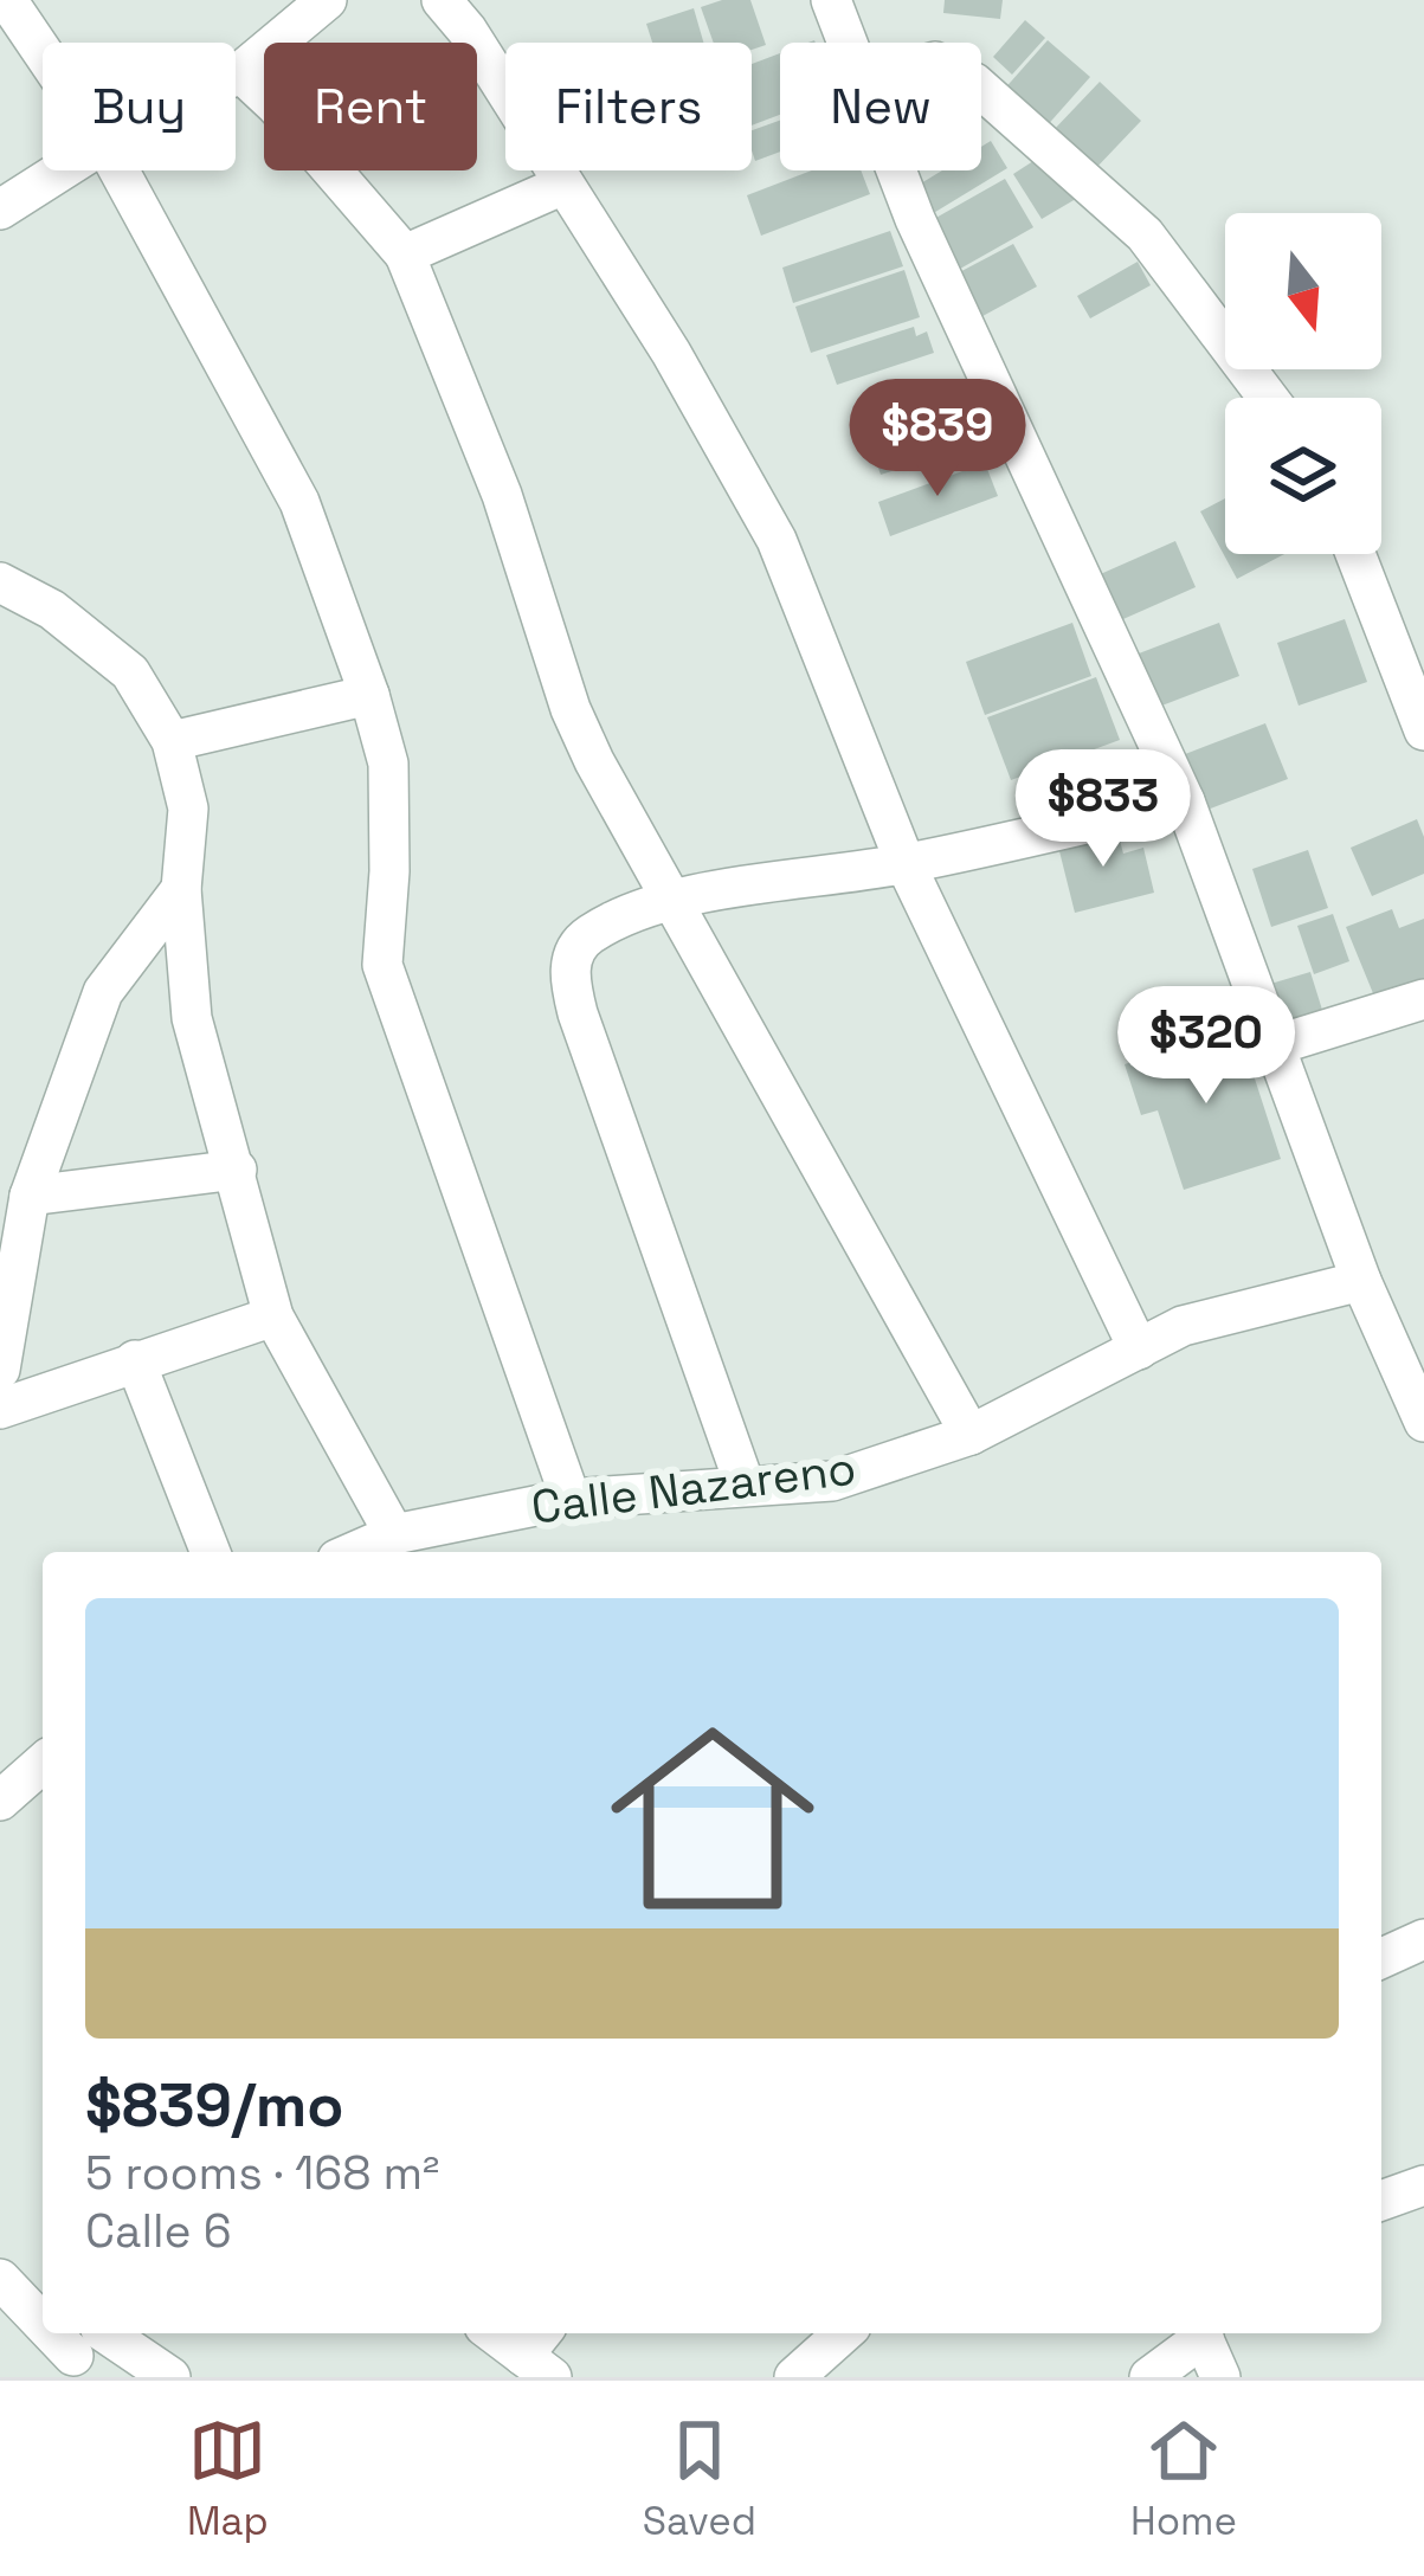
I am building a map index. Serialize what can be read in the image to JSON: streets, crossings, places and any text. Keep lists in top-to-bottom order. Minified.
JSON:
{"streets":{"street":["Calle Nazareno"]},"north":"bottom","page":{"chip":["Buy","Rent","Filters","New"],"price":["$839","$833","$320"],"list":[{"name":"$839/mo","note":"5 rooms · 168 m² · Calle 6"}],"tabs":["Map","Saved","Home"]}}
